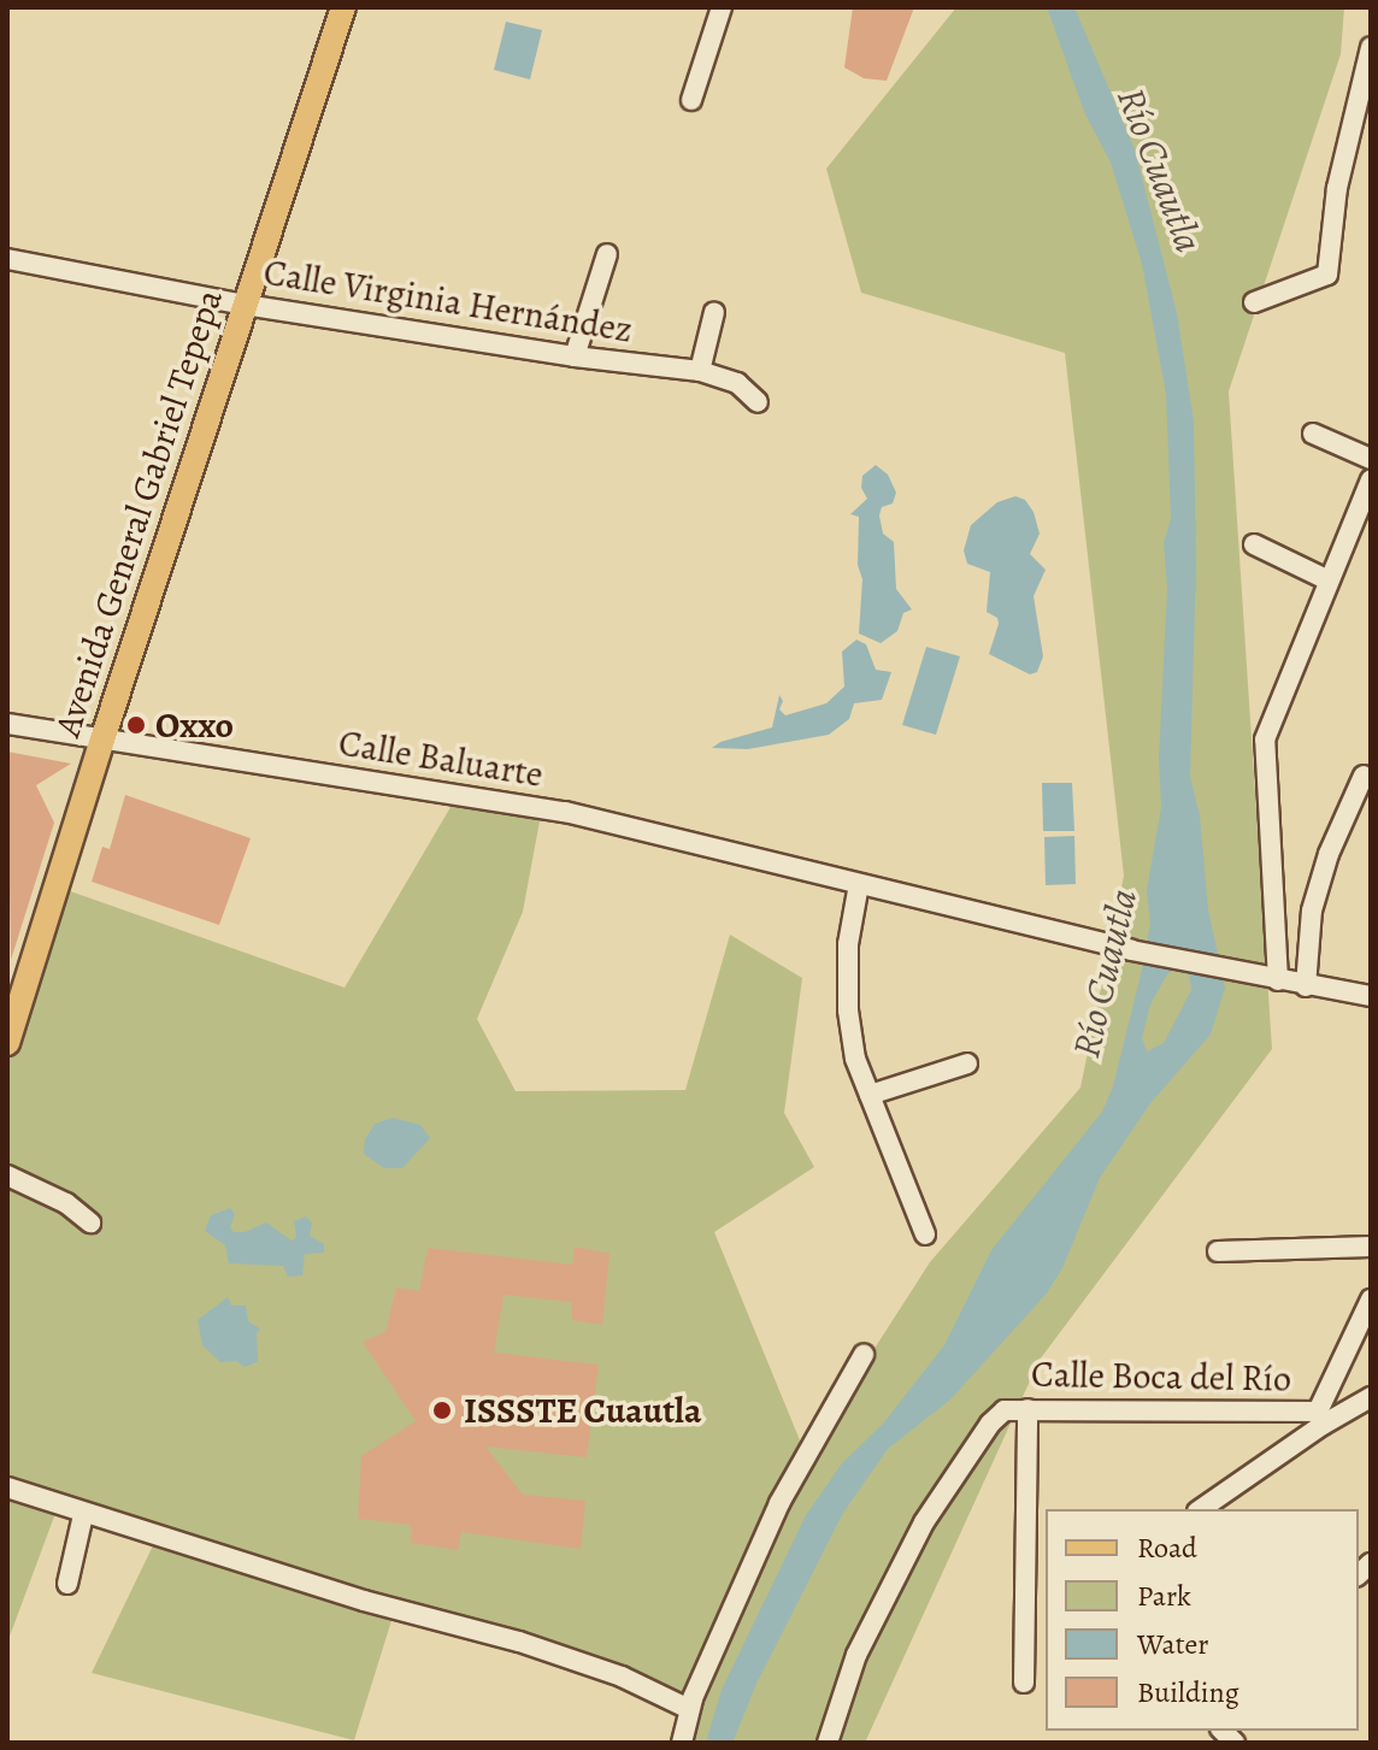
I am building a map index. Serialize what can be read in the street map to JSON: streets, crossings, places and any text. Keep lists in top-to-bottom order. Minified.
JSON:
{"streets":{"main road":["Avenida General Gabriel Tepepa"],"street":["Calle Virginia Hernández","Calle Baluarte","Calle Boca del Río"]},"crossings":[["Calle Virginia Hernández","Avenida General Gabriel Tepepa"],["Avenida General Gabriel Tepepa","Calle Baluarte"]],"water":["Río Cuautla"],"places":["Oxxo","ISSSTE Cuautla"],"legend":["Road","Park","Water","Building"]}
